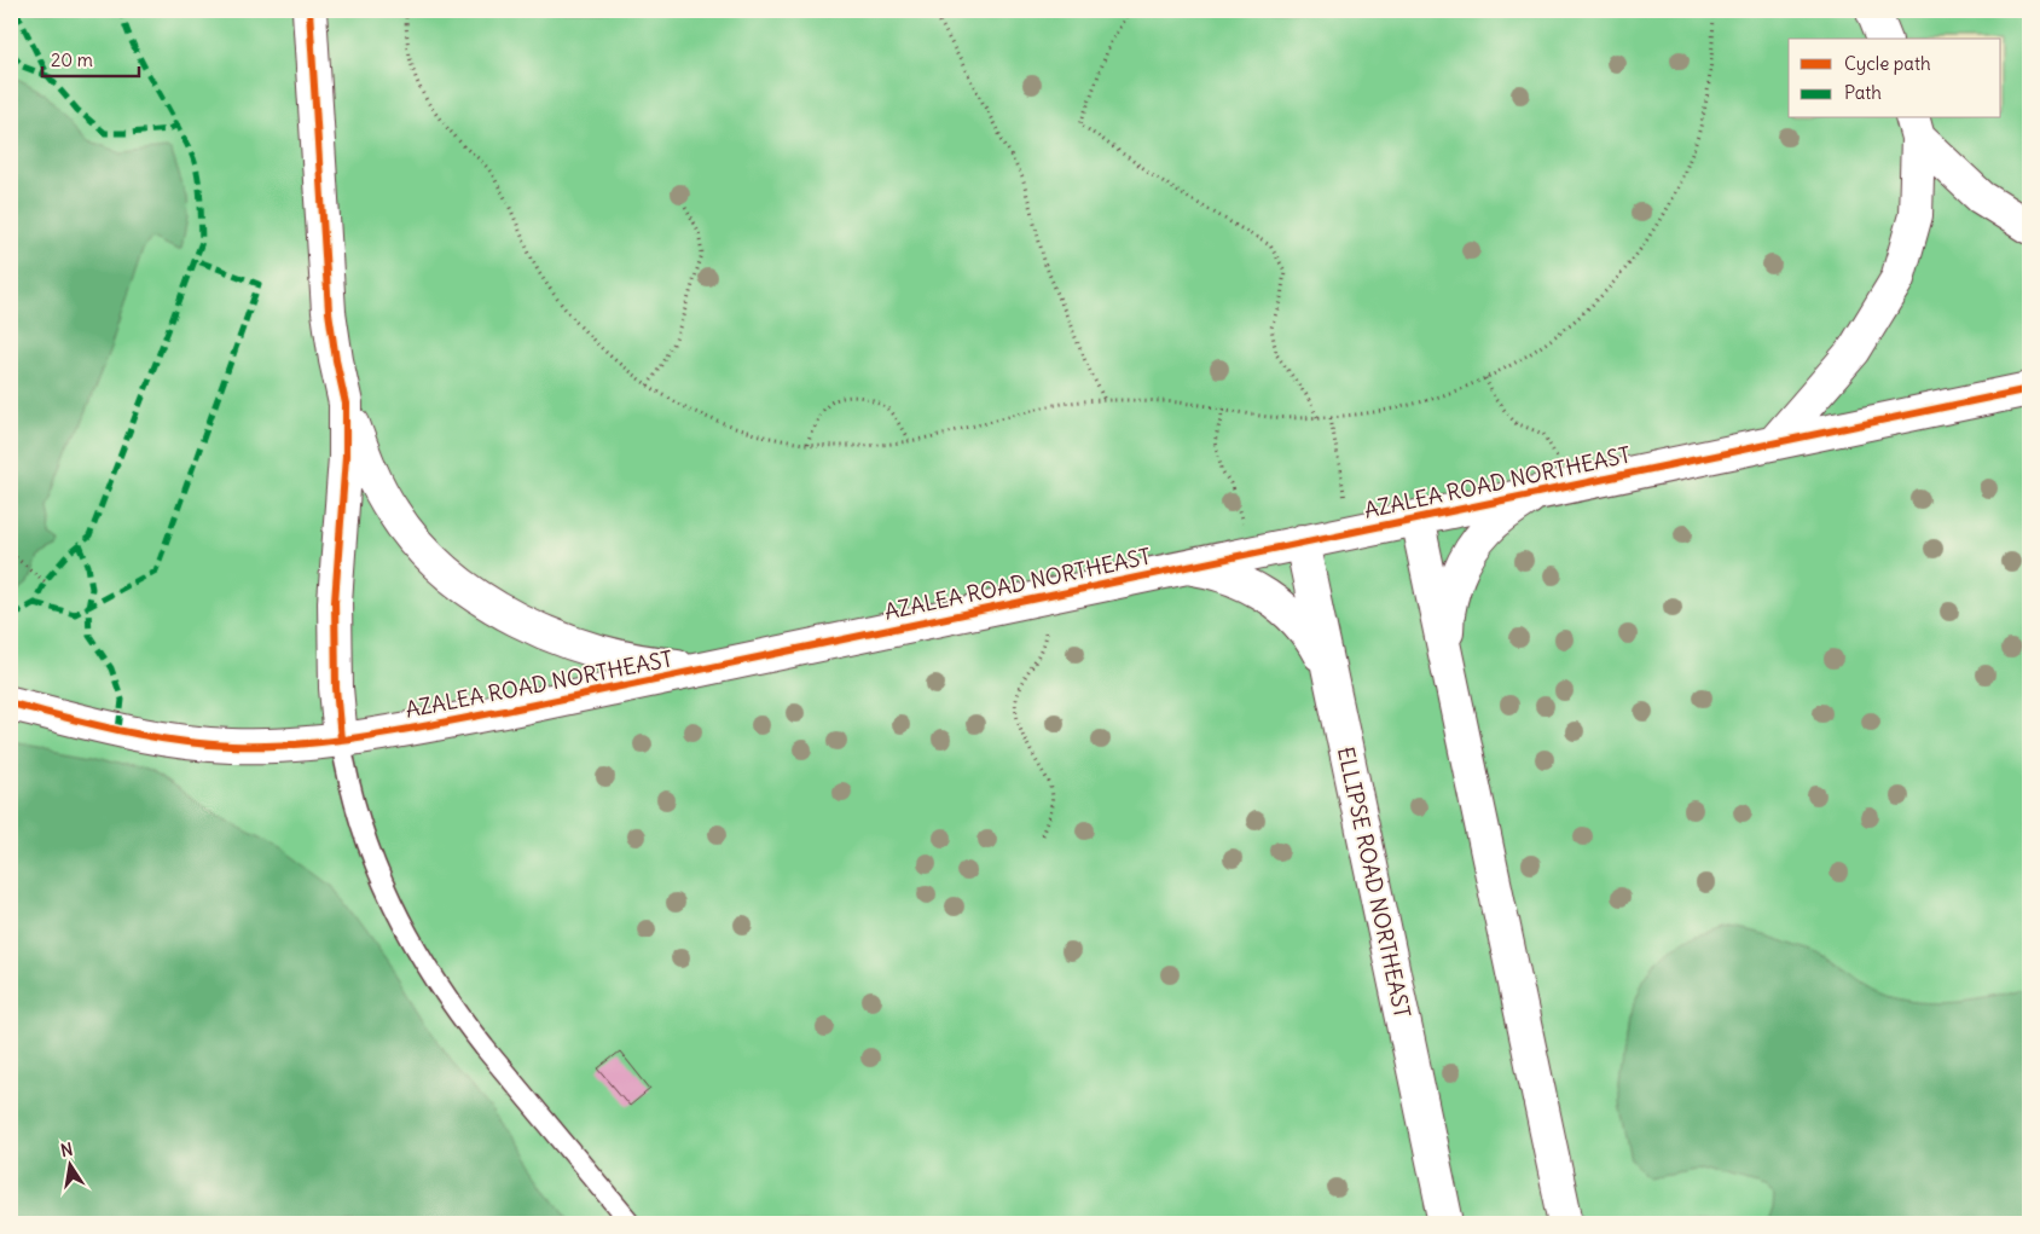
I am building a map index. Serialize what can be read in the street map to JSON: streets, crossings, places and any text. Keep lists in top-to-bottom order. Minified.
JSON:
{"streets":{"street":["AZALEA ROAD NORTHEAST","ELLIPSE ROAD NORTHEAST"]},"crossings":[["AZALEA ROAD NORTHEAST","ELLIPSE ROAD NORTHEAST"]],"legend":["Cycle path","Path"],"scale_bar":"20 m","north":"top"}
